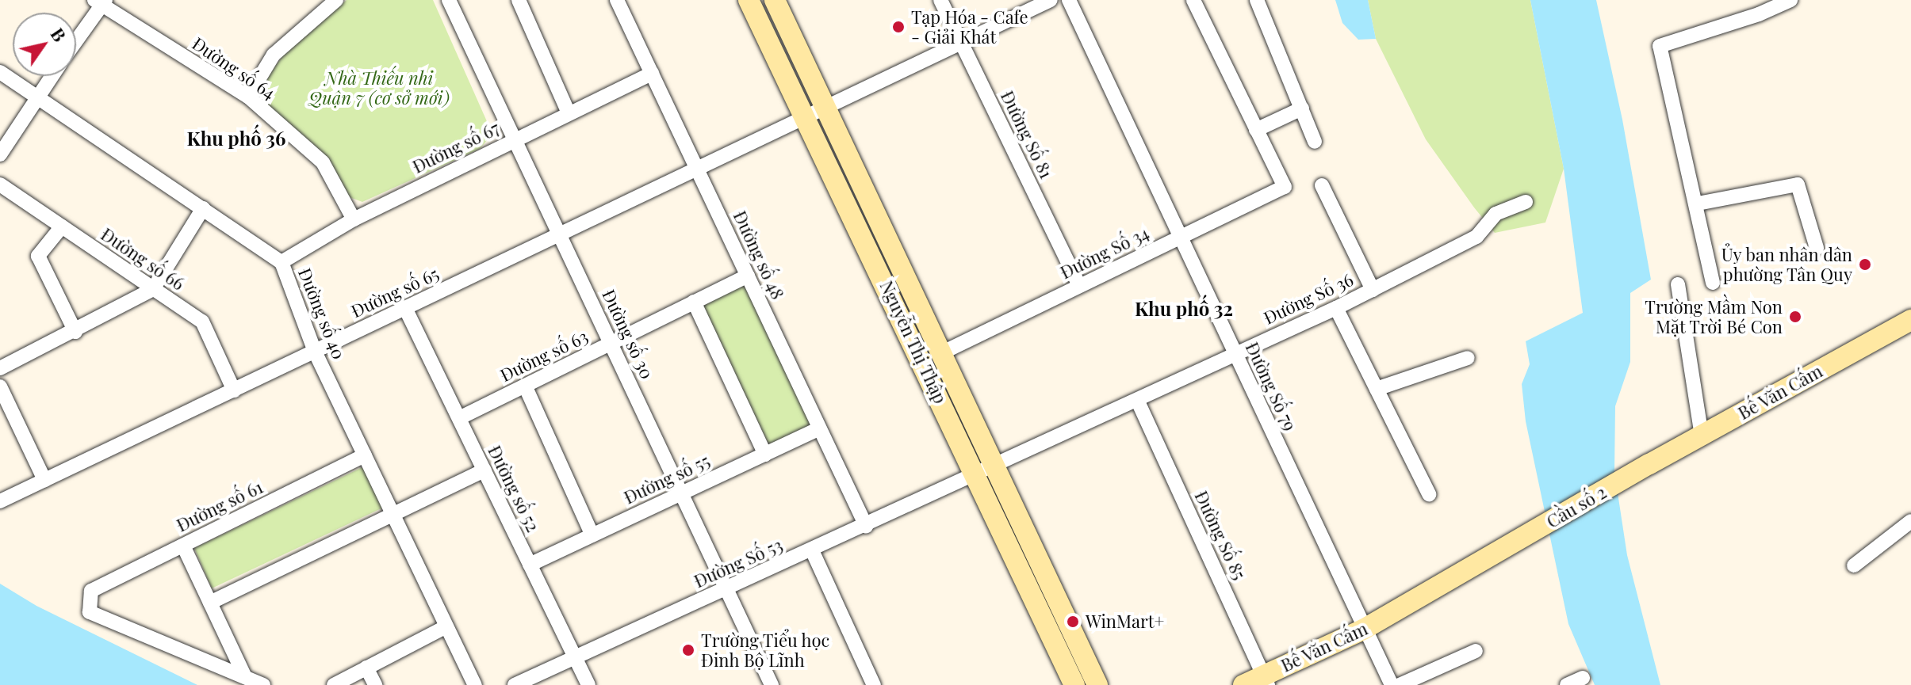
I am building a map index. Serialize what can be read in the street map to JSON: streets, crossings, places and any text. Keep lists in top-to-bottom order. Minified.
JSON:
{"streets":{"main road":["Nguyễn Thị Thập","Bế Văn Cấm","Cầu số 2"],"street":["Đường số 64","Đường Số 81","Đường số 67","Đường Số 34","Đường số 48","Đường số 66","Đường số 65","Đường Số 36","Đường số 40","Đường số 30","Đường số 63","Đường Số 79","Đường số 55","Đường số 52","Đường số 61","Đường Số 85","Đường Số 53"]},"crossings":[["Đường số 64","Đường số 67"],["Đường Số 81","Đường Số 34"],["Đường Số 81","Đường số 65"],["Đường số 67","Đường số 48"],["Đường số 67","Đường số 40"],["Đường số 67","Đường số 30"],["Đường Số 34","Nguyễn Thị Thập"],["Đường Số 34","Đường Số 79"],["Đường số 48","Đường số 65"],["Đường số 48","Đường số 63"],["Đường số 48","Đường số 55"],["Đường số 48","Đường Số 53"],["Đường số 66","Đường số 65"],["Đường số 65","Đường số 40"],["Đường số 65","Đường số 30"],["Đường số 65","Nguyễn Thị Thập"],["Đường số 65","Đường số 52"],["Đường Số 36","Nguyễn Thị Thập"],["Đường Số 36","Đường Số 79"],["Đường Số 36","Đường Số 85"],["Đường Số 36","Đường Số 53"],["Đường số 40","Đường số 61"],["Đường số 30","Đường số 63"],["Đường số 30","Đường số 55"],["Đường số 30","Đường Số 53"],["Nguyễn Thị Thập","Đường Số 53"],["Đường số 63","Đường số 52"],["Đường Số 79","Bế Văn Cấm"],["Bế Văn Cấm","Cầu số 2"],["Bế Văn Cấm","Đường Số 85"],["Đường số 55","Đường số 52"],["Đường số 52","Đường Số 53"]],"districts":["Khu phố 36","Khu phố 32"],"parks":["Nhà Thiếu nhi Quận 7 (cơ sở mới)"],"places":["Tạp Hóa - Cafe - Giải Khát","Ủy ban nhân dân phường Tân Quy","Trường Mầm Non Mặt Trời Bé Con","WinMart+","Trường Tiểu học Đinh Bộ Lĩnh"],"north":"top right"}
